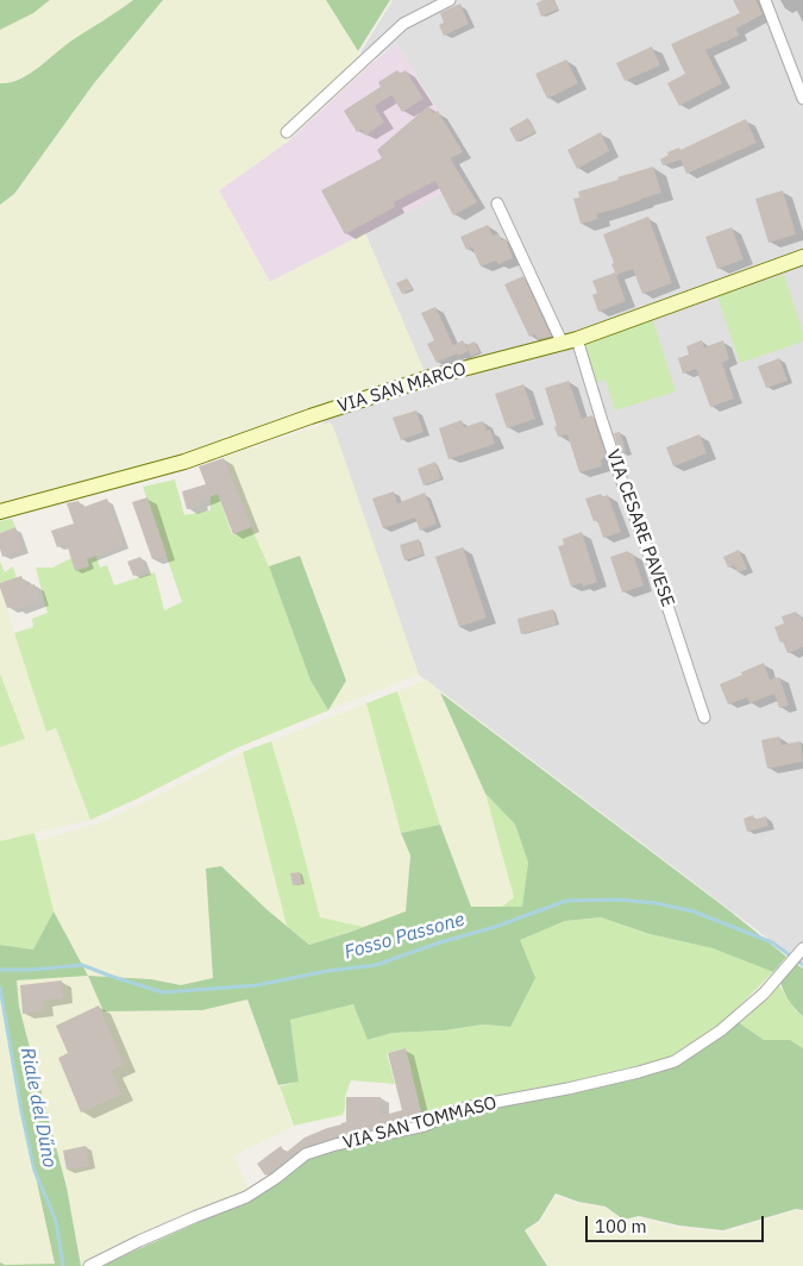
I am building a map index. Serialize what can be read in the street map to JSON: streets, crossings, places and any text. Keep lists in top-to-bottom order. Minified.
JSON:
{"streets":{"street":["VIA SAN MARCO","VIA CESARE PAVESE","VIA SAN TOMMASO"]},"crossings":[["VIA SAN MARCO","VIA CESARE PAVESE"]],"water":["Fosso Passone","Riale del Dűno"],"scale_bar":"100 m"}
